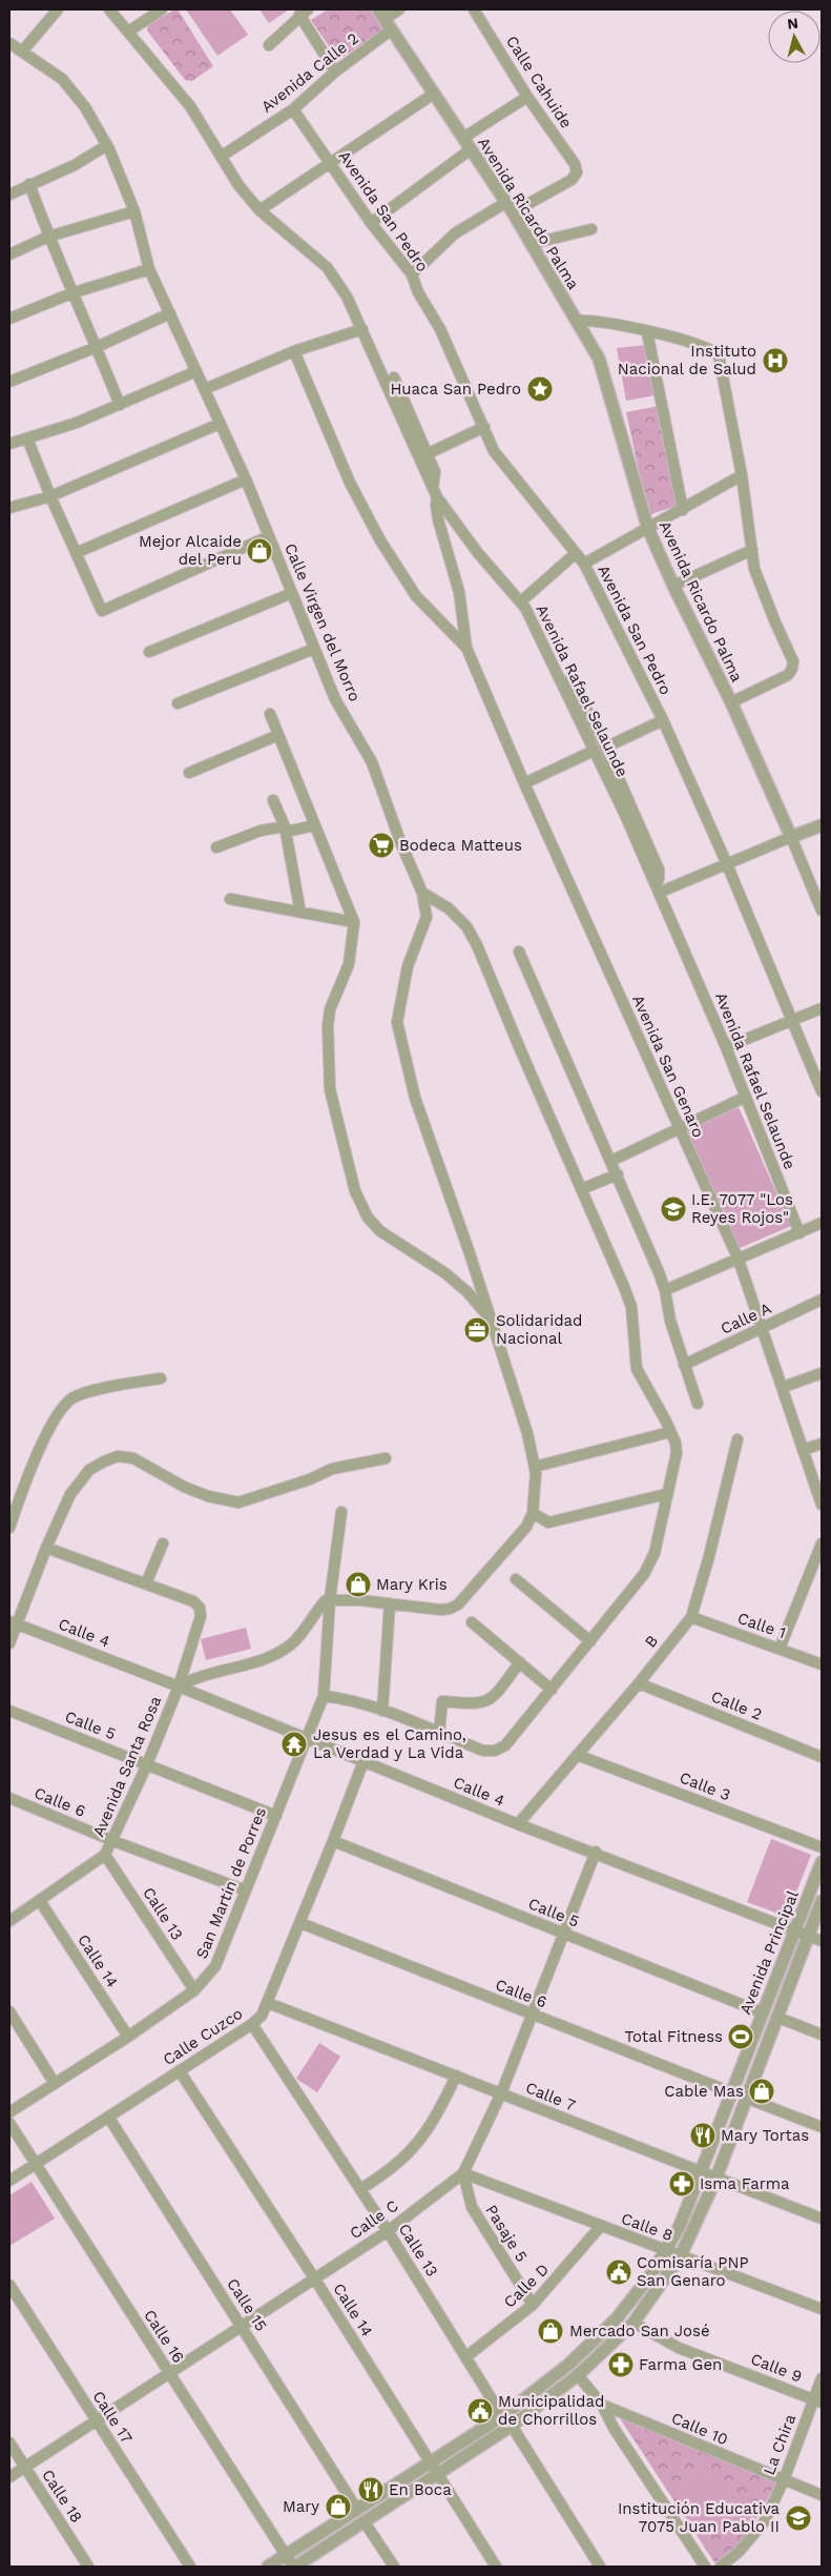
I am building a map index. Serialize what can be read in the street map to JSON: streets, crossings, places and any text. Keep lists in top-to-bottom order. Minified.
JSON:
{"streets":{"street":["Avenida Calle 2","Calle Cahuide","Avenida San Pedro","Avenida Ricardo Palma","Calle Virgen del Morro","Avenida Rafael Selaunde","Avenida San Genaro","Calle A","Calle 1","Calle 4","B","Calle 2","Calle 5","Avenida Santa Rosa","Calle 3","Calle 6","San Martín de Porres","Calle 13","Avenida Principal","Calle 14","Calle Cuzco","Calle 7","Calle C","Calle 8","Pasaje 5","Calle D","Calle 15","Calle 16","Calle 9","Calle 17","Calle 10","La Chira","Calle 18"]},"crossings":[["Avenida Calle 2","Avenida San Pedro"],["Avenida Calle 2","Avenida Ricardo Palma"],["Avenida Calle 2","Avenida Rafael Selaunde"],["Calle Cahuide","Avenida Ricardo Palma"],["Avenida San Genaro","Calle A"],["Calle 1","B"],["Calle 4","B"],["Calle 4","Avenida Santa Rosa"],["Calle 4","San Martín de Porres"],["Calle 4","Avenida Principal"],["Calle 4","Calle Cuzco"],["Calle 4","Calle C"],["B","Calle 2"],["B","Calle 3"],["Calle 5","Avenida Santa Rosa"],["Calle 5","San Martín de Porres"],["Calle 5","Avenida Principal"],["Calle 5","Calle Cuzco"],["Calle 5","Calle C"],["Avenida Santa Rosa","Calle 6"],["Avenida Santa Rosa","Calle 13"],["Avenida Santa Rosa","Calle 14"],["Calle 6","San Martín de Porres"],["Calle 6","Avenida Principal"],["Calle 6","Calle Cuzco"],["Calle 6","Calle C"],["San Martín de Porres","Calle 13"],["San Martín de Porres","Calle 14"],["Calle 13","Avenida Principal"],["Calle 13","Calle Cuzco"],["Calle 13","Calle C"],["Calle 13","Calle D"],["Avenida Principal","Calle 14"],["Avenida Principal","Calle 7"],["Avenida Principal","Calle 8"],["Avenida Principal","Calle 15"],["Avenida Principal","Calle 16"],["Avenida Principal","Calle 9"],["Avenida Principal","Calle 10"],["Calle 14","Calle Cuzco"],["Calle 14","Calle C"],["Calle Cuzco","Calle 7"],["Calle Cuzco","Calle 15"],["Calle Cuzco","Calle 16"],["Calle 7","Calle C"],["Calle C","Calle 8"],["Calle C","Pasaje 5"],["Calle C","Calle 15"],["Calle C","Calle 16"],["Calle C","Calle 17"],["Calle C","Calle 18"],["Calle 8","Pasaje 5"],["Calle 8","Calle D"],["Pasaje 5","Calle D"],["Calle 9","La Chira"],["Calle 10","La Chira"]],"places":{"hospital":["Instituto Nacional de Salud"],"place":["Huaca San Pedro"],"shop":["Mejor Alcaide del Peru","Mary Kris","Cable Mas","Mercado San José","Mary"],"supermarket":["Bodeca Matteus"],"school or university":["I.E. 7077 \"Los Reyes Rojos\"","Institución Educativa 7075 Juan Pablo II"],"office":["Solidaridad Nacional"],"temple":["Jesus es el Camino, La Verdad y La Vida"],"sports":["Total Fitness"],"restaurant":["Mary Tortas","En Boca"],"pharmacy":["Isma Farma","Farma Gen"],"public building":["Comisaría PNP San Genaro","Municipalidad de Chorrillos"]},"north":"top"}
